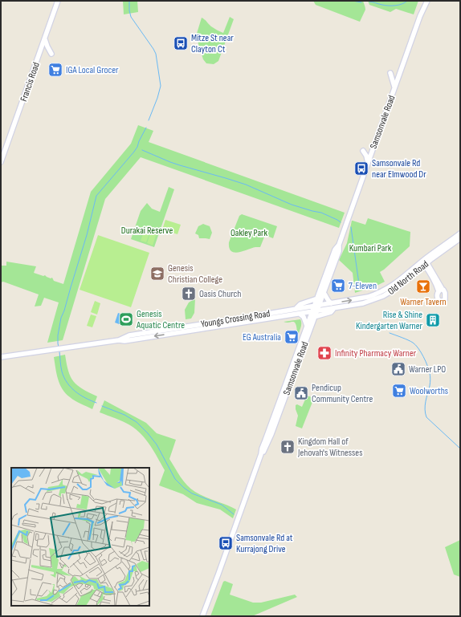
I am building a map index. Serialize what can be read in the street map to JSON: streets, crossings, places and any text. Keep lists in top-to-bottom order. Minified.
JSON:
{"streets":{"main road":["Francis Road","Samsonvale Road","Old North Road","Youngs Crossing Road"]},"crossings":[["Samsonvale Road","Old North Road"],["Samsonvale Road","Youngs Crossing Road"],["Old North Road","Youngs Crossing Road"]],"parks":["Durakai Reserve","Oakley Park","Kumbari Park"],"places":{"bus stop":["Mitze St near Clayton Ct","Samsonvale Rd near Elmwood Dr","Samsonvale Rd at Kurrajong Drive"],"supermarket":["IGA Local Grocer","7-Eleven","EG Australia","Woolworths"],"school or university":["Genesis Christian College"],"bar":["Warner Tavern"],"church":["Oasis Church","Kingdom Hall of Jehovah's Witnesses"],"sports":["Genesis Aquatic Centre"],"building":["Rise & Shine Kindergarten Warner"],"pharmacy":["Infinity Pharmacy Warner"],"public building":["Warner LPO","Pendicup Community Centre"]}}
